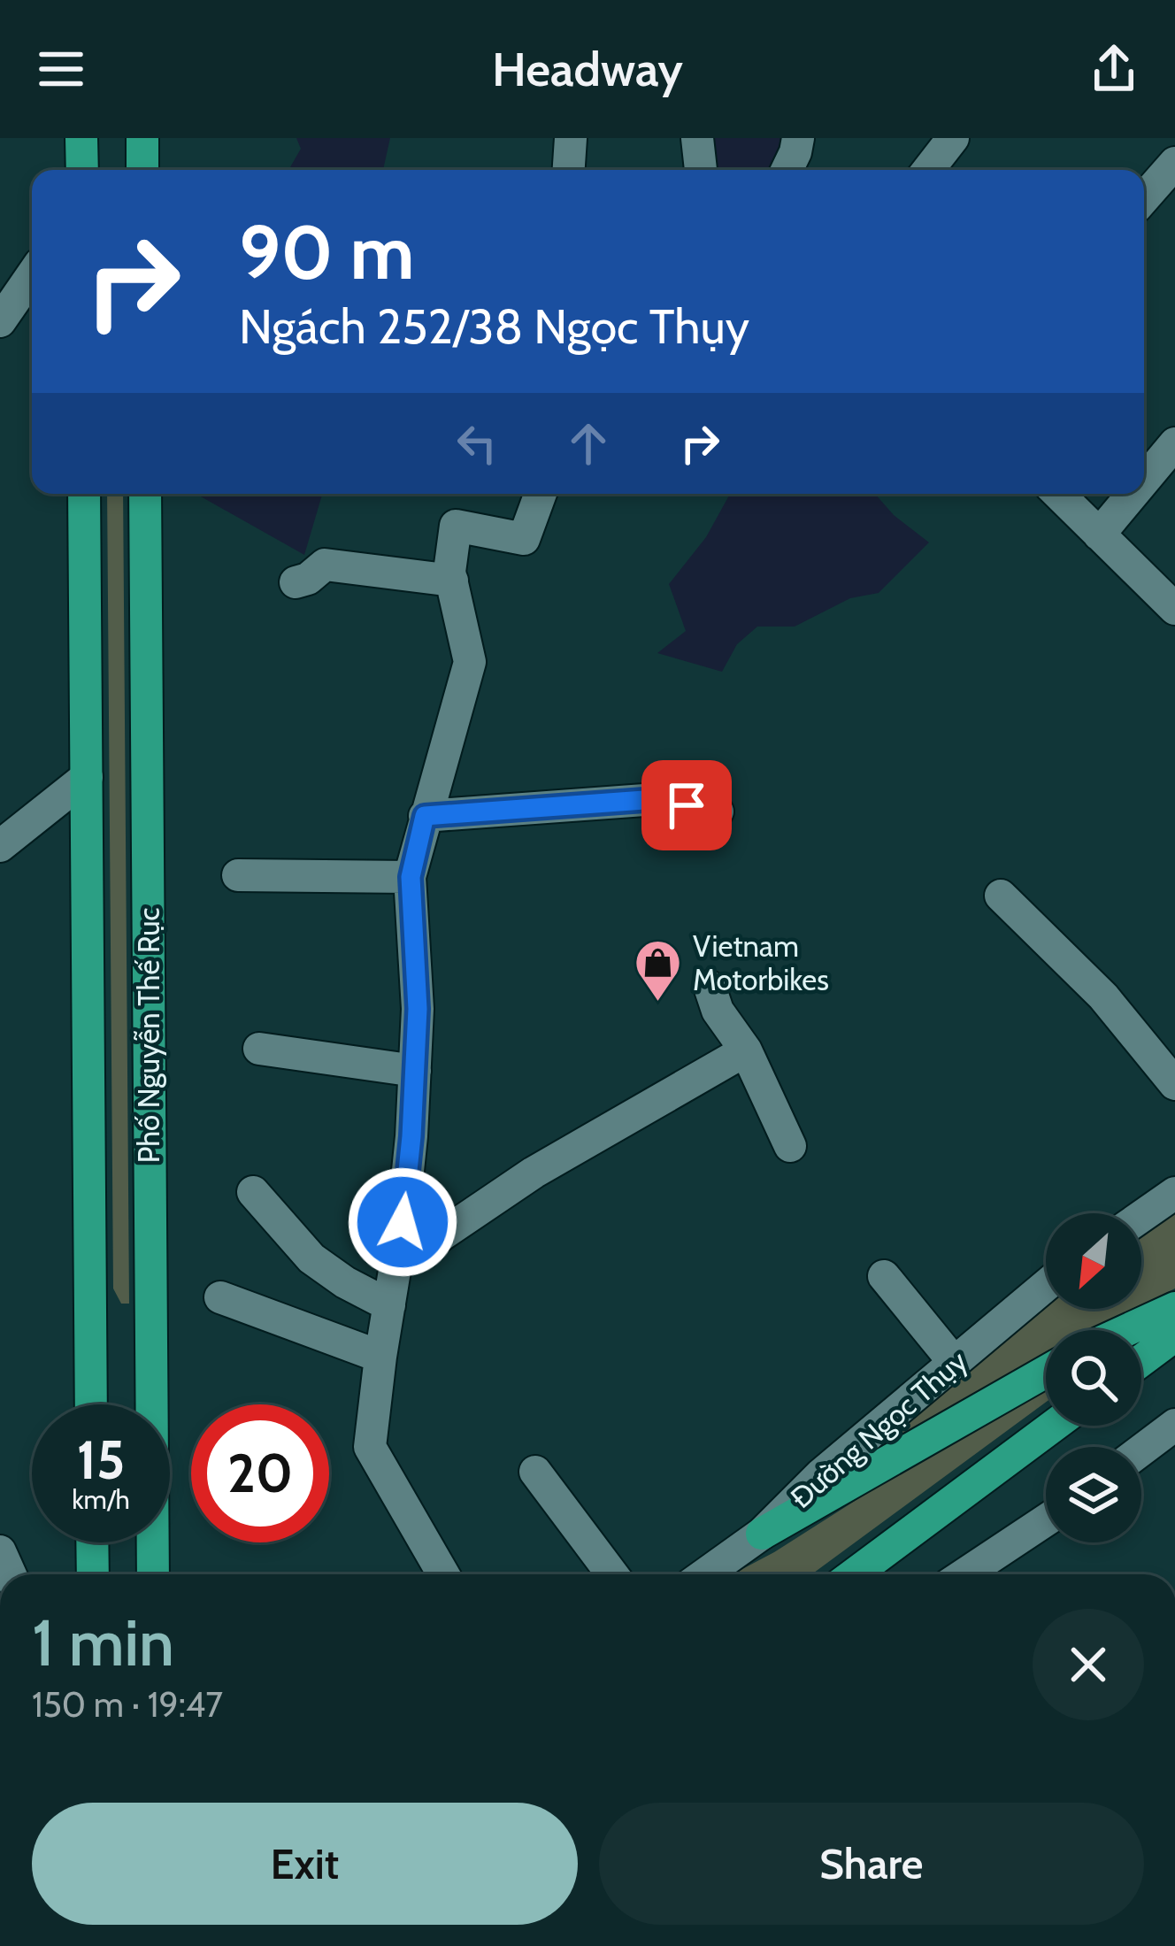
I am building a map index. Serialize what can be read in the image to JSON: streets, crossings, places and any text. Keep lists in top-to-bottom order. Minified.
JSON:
{"streets":{"main road":["Phố Nguyễn Thế Rục"],"street":["Đường Ngọc Thụy"]},"places":{"shop":["Vietnam Motorbikes"]},"north":"bottom left","page":{"header":"Headway","turn":["90 m","Ngách 252/38 Ngọc Thụy"],"speed":"15 km/h","limit":"20","heading":["1 min","150 m · 19:47"],"buttons":["Exit","Share"]}}
